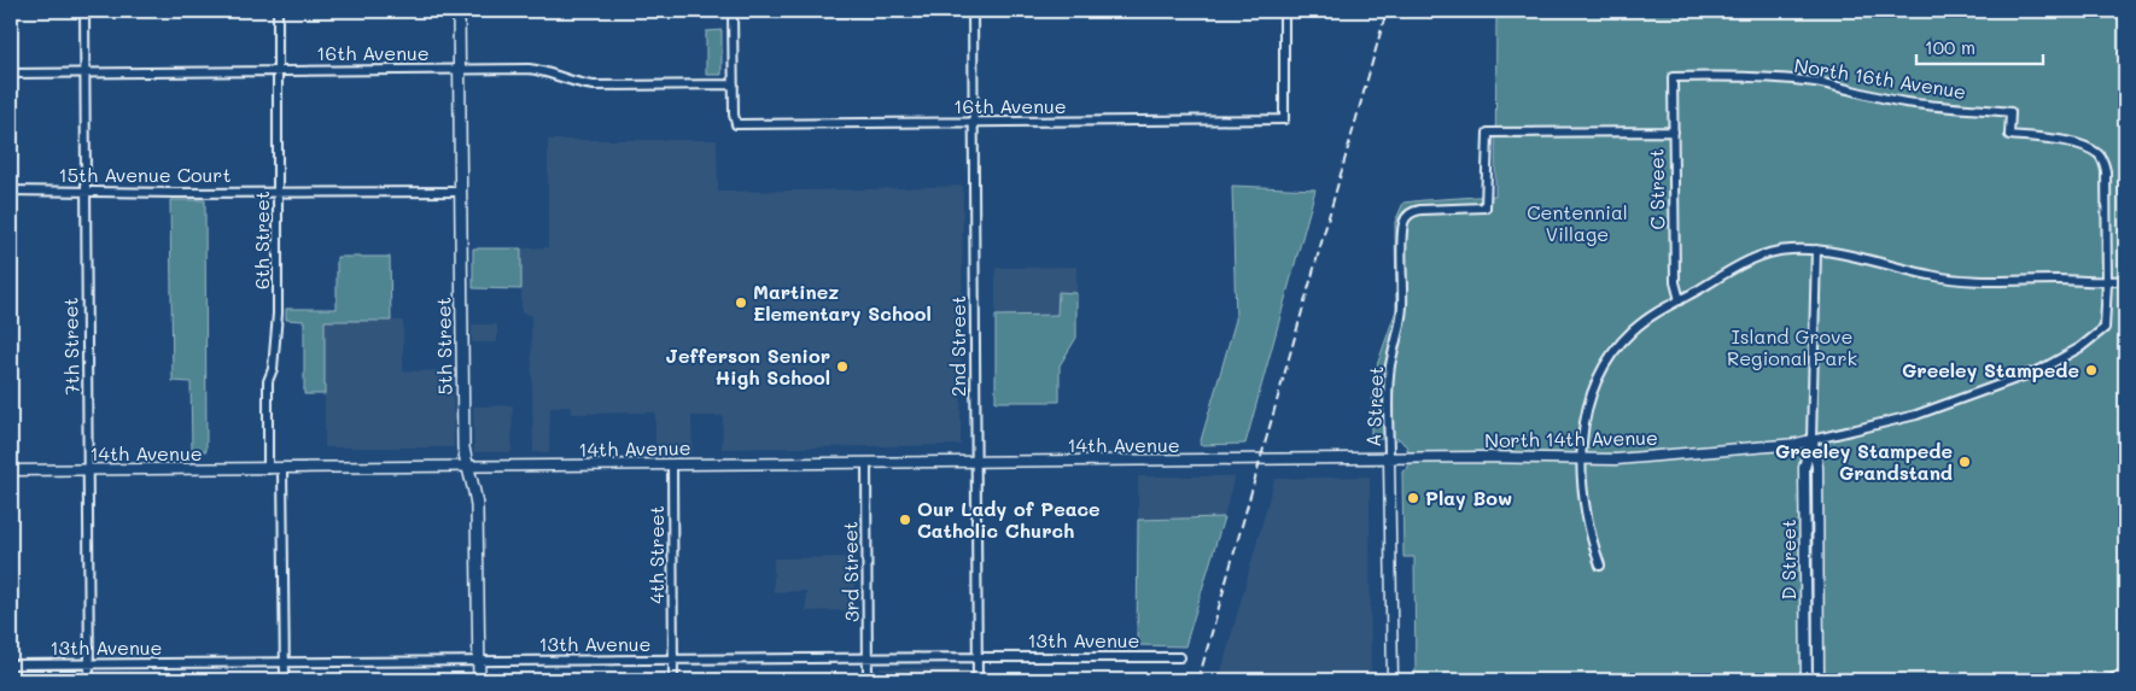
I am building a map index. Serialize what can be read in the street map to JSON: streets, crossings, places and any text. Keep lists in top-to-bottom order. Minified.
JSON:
{"streets":{"main road":["5th Street"],"street":["16th Avenue","North 16th Avenue","15th Avenue Court","C Street","6th Street","7th Street","2nd Street","A Street","North 14th Avenue","14th Avenue","4th Street","D Street","3rd Street","13th Avenue"]},"crossings":[["16th Avenue","6th Street"],["16th Avenue","7th Street"],["16th Avenue","5th Street"],["16th Avenue","2nd Street"],["North 16th Avenue","C Street"],["North 16th Avenue","North 14th Avenue"],["15th Avenue Court","6th Street"],["15th Avenue Court","7th Street"],["15th Avenue Court","5th Street"],["C Street","A Street"],["6th Street","14th Avenue"],["7th Street","14th Avenue"],["7th Street","13th Avenue"],["5th Street","14th Avenue"],["5th Street","13th Avenue"],["2nd Street","14th Avenue"],["2nd Street","13th Avenue"],["A Street","North 14th Avenue"],["North 14th Avenue","14th Avenue"],["North 14th Avenue","D Street"],["14th Avenue","4th Street"],["14th Avenue","3rd Street"],["4th Street","13th Avenue"],["3rd Street","13th Avenue"]],"parks":["Centennial Village","Island Grove Regional Park"],"places":["Martinez Elementary School","Jefferson Senior High School","Greeley Stampede","Greeley Stampede Grandstand","Play Bow","Our Lady of Peace Catholic Church"],"scale_bar":"100 m"}
